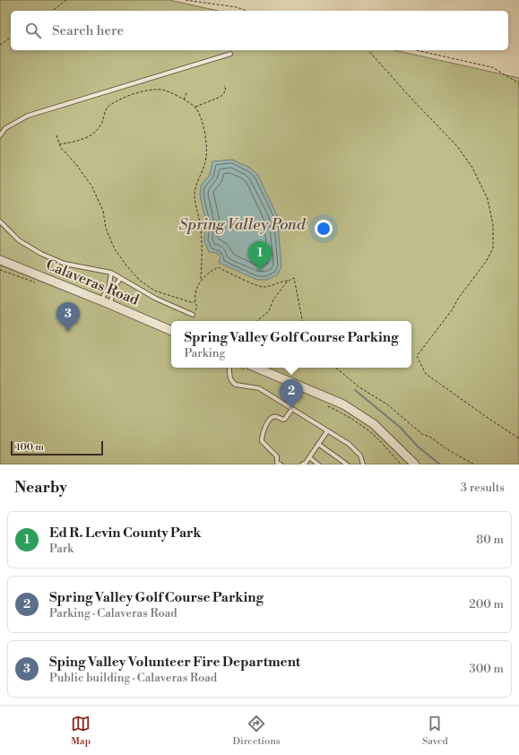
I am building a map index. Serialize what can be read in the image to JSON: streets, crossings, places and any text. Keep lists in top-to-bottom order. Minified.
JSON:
{"streets":{"street":["Calaveras Road"]},"water":["Spring Valley Pond"],"scale_bar":"100 m","page":{"search":"Search here","pins":["1","3","2"],"popup":["Spring Valley Golf Course Parking","Parking"],"scale":"100 m","heading":["Nearby","3 results"],"list":[{"mark":"1","name":"Ed R. Levin County Park","note":"Park","value":"80 m"},{"mark":"2","name":"Spring Valley Golf Course Parking","note":"Parking · Calaveras Road","value":"200 m"},{"mark":"3","name":"Sping Valley Volunteer Fire Department","note":"Public building · Calaveras Road","value":"300 m"}],"nav":["Map","Directions","Saved"]}}
